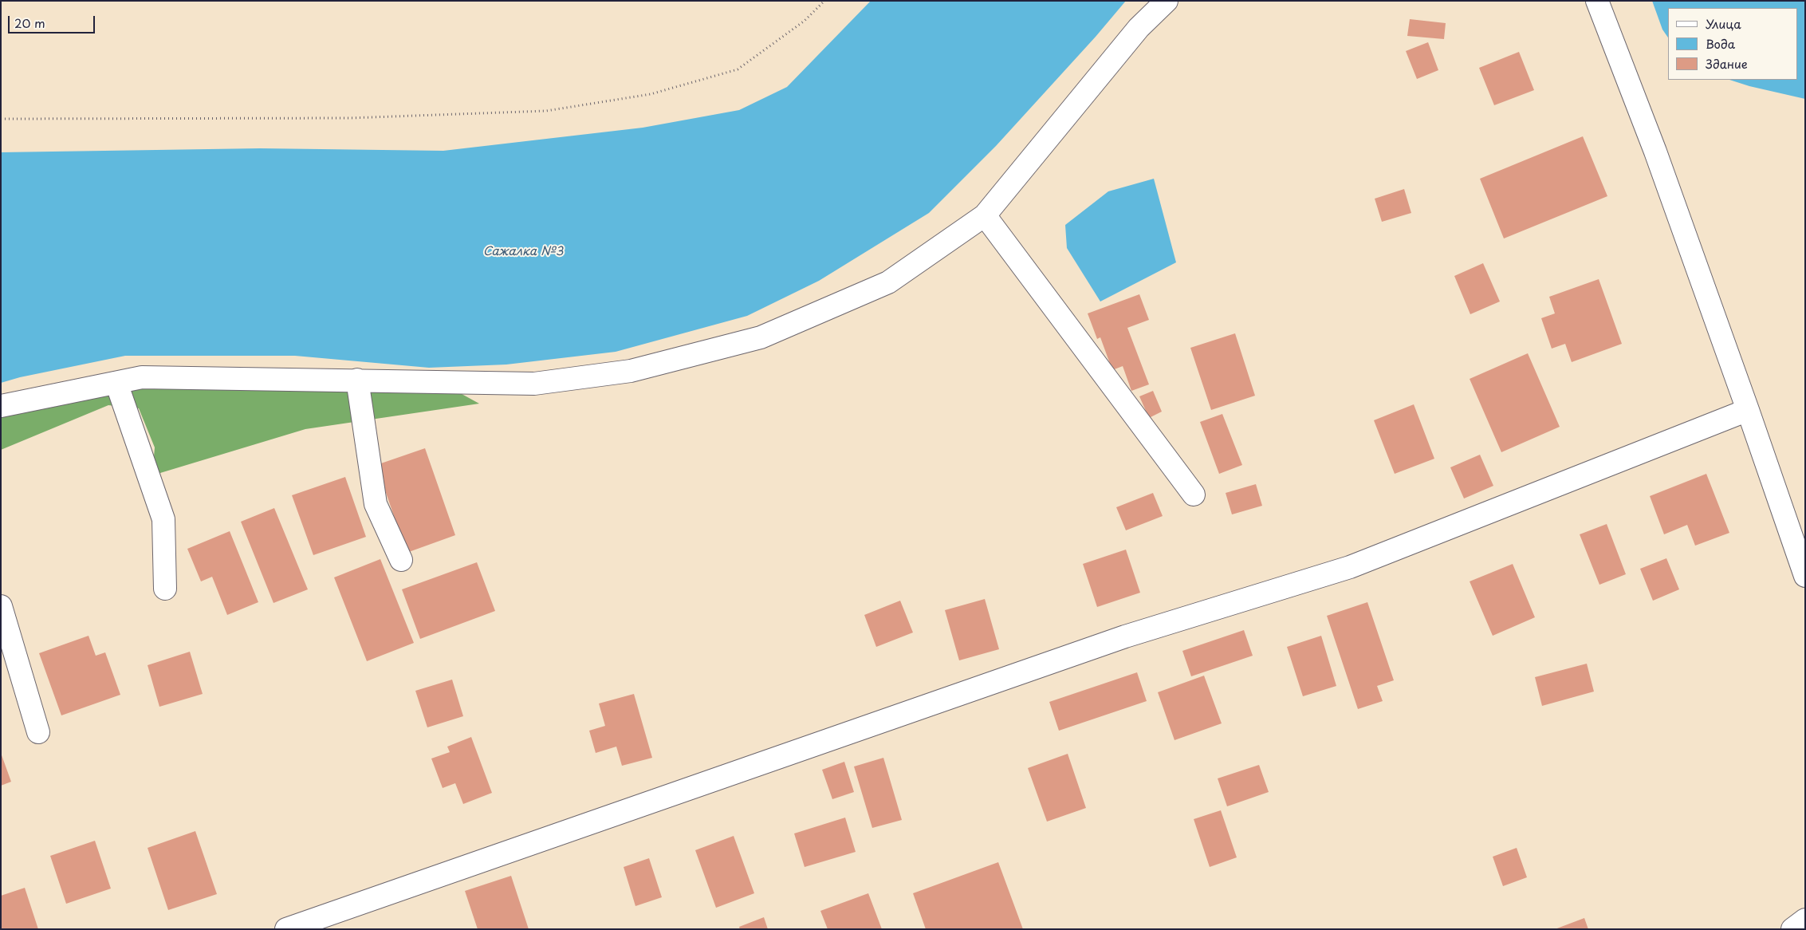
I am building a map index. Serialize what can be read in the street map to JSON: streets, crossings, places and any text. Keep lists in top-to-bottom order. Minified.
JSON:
{"water":["Сажалка №3"],"legend":["Улица","Вода","Здание"],"scale_bar":"20 m"}
